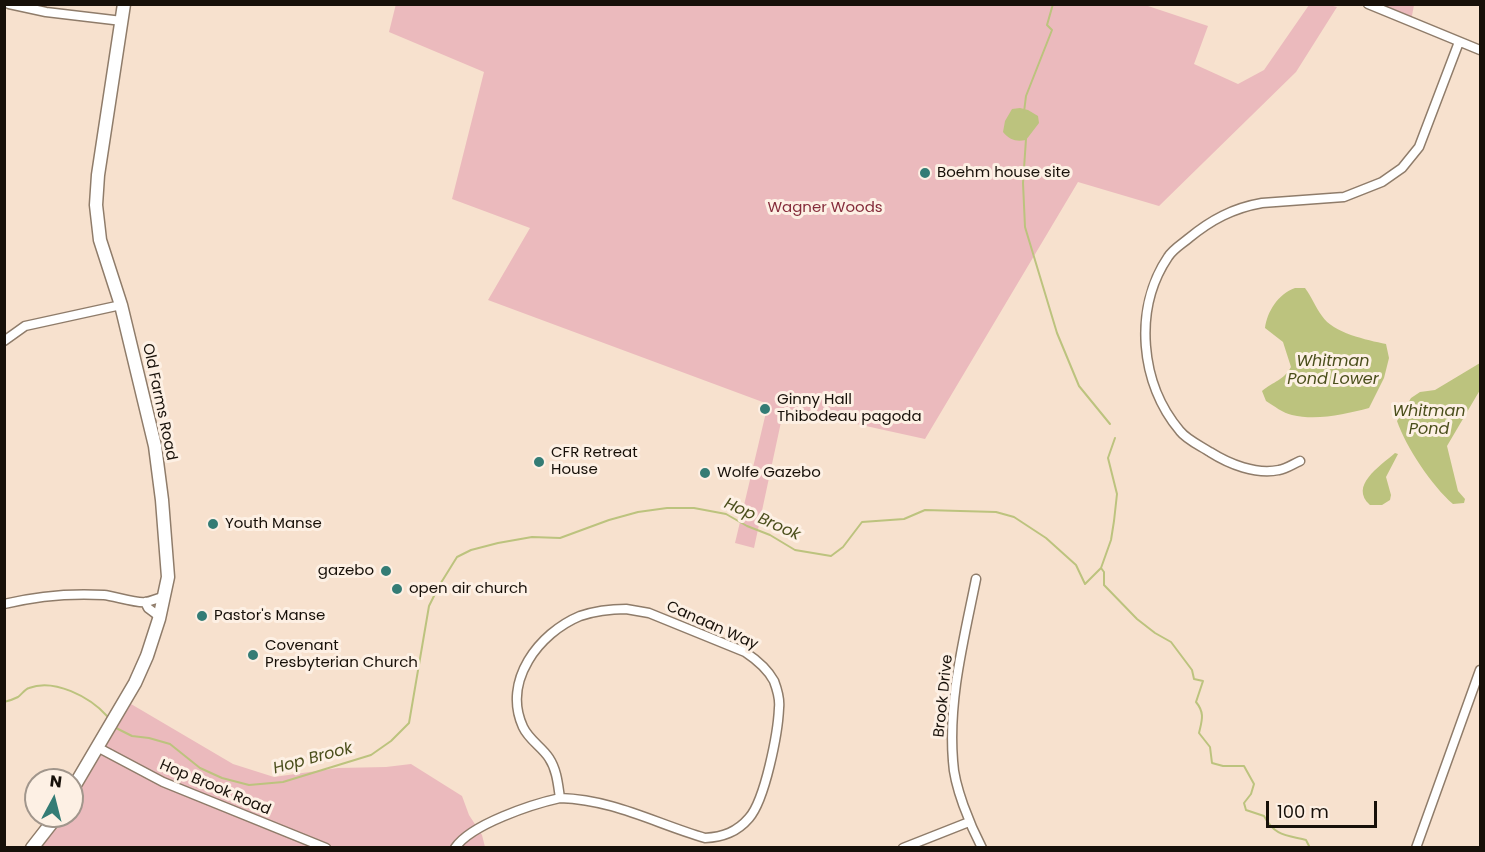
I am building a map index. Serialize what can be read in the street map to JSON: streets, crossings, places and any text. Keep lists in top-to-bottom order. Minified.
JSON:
{"streets":{"street":["Old Farms Road","Canaan Way","Brook Drive","Hop Brook Road"]},"crossings":[["Old Farms Road","Hop Brook Road"]],"water":["Whitman Pond Lower","Whitman Pond","Hop Brook"],"parks":["Wagner Woods"],"places":["Boehm house site","Ginny Hall Thibodeau pagoda","CFR Retreat House","Wolfe Gazebo","Youth Manse","gazebo","open air church","Pastor's Manse","Covenant Presbyterian Church"],"scale_bar":"100 m","north":"top"}
